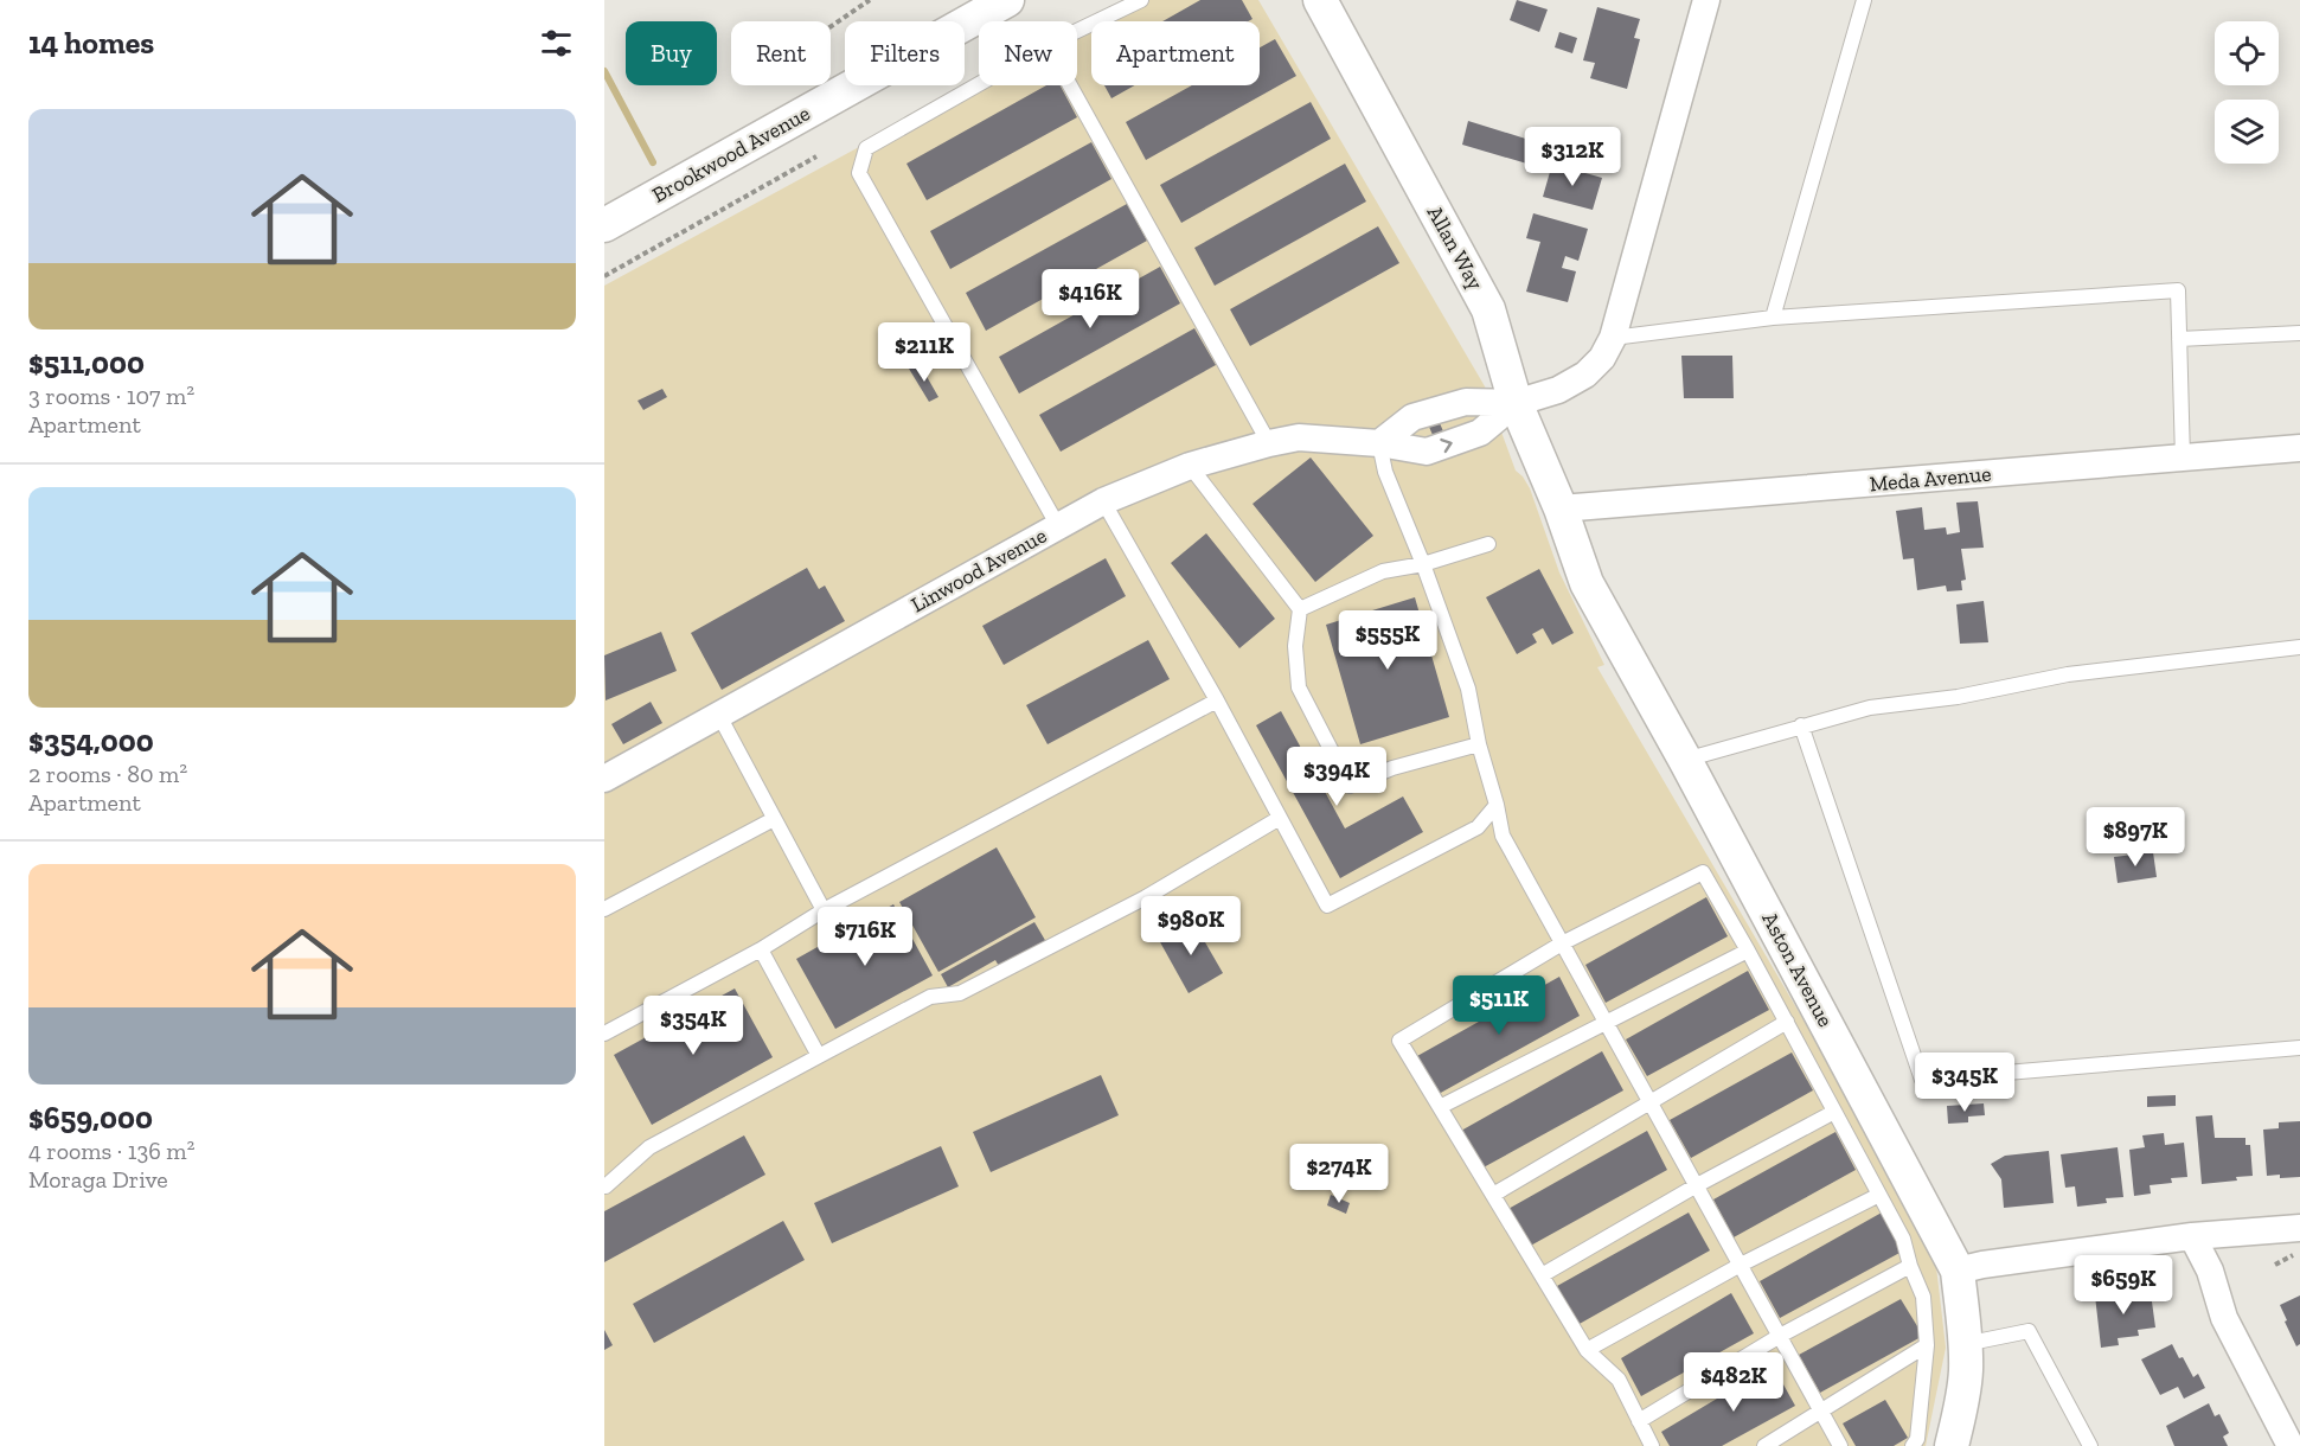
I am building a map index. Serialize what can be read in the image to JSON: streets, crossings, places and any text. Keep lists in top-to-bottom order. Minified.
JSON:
{"streets":{"street":["Brookwood Avenue","Allan Way","Meda Avenue","Linwood Avenue","Aston Avenue"]},"crossings":[["Allan Way","Meda Avenue"],["Allan Way","Linwood Avenue"],["Allan Way","Aston Avenue"],["Meda Avenue","Aston Avenue"]],"page":{"heading":"14 homes","chip":["Buy","Rent","Filters","New","Apartment"],"list":[{"name":"$511,000","note":"3 rooms · 107 m² · Apartment"},{"name":"$354,000","note":"2 rooms · 80 m² · Apartment"},{"name":"$659,000","note":"4 rooms · 136 m² · Moraga Drive"}],"price":["$312K","$416K","$211K","$555K","$394K","$897K","$980K","$716K","$511K","$354K","$345K","$274K","$659K","$482K"]}}
